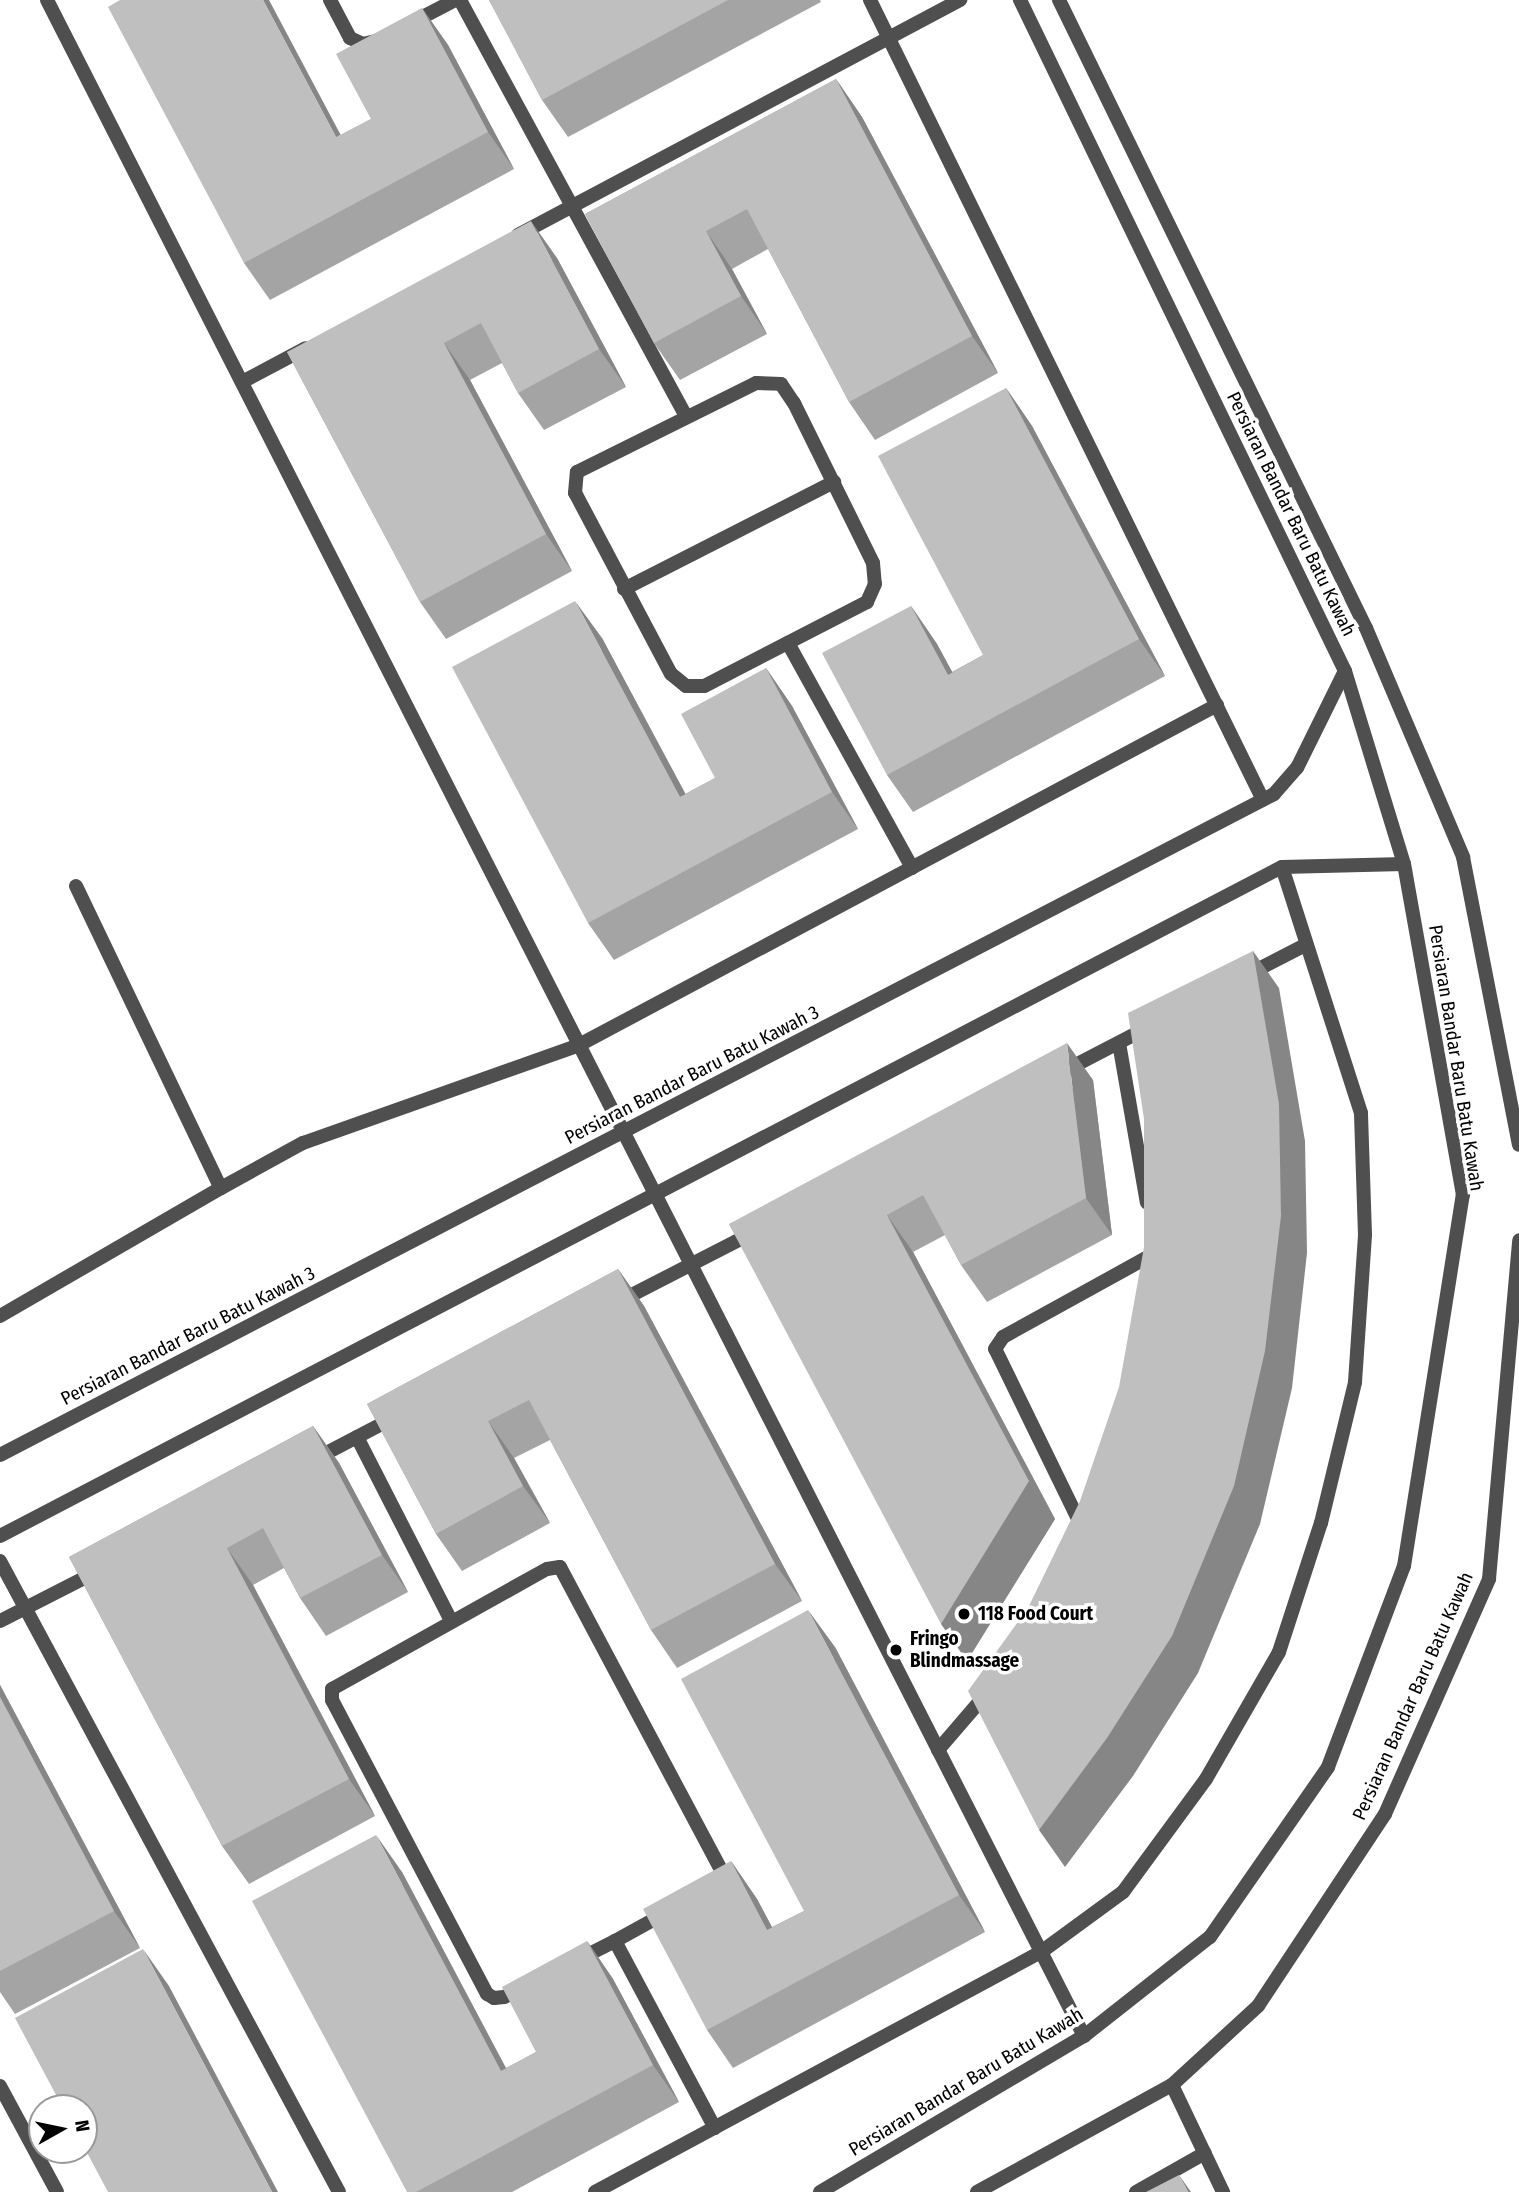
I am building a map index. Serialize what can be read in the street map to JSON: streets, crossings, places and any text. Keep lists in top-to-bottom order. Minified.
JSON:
{"streets":{"street":["Persiaran Bandar Baru Batu Kawah","Persiaran Bandar Baru Batu Kawah 3"]},"crossings":[["Persiaran Bandar Baru Batu Kawah","Persiaran Bandar Baru Batu Kawah 3"]],"places":["118 Food Court","Fringo Blindmassage"],"north":"right"}
